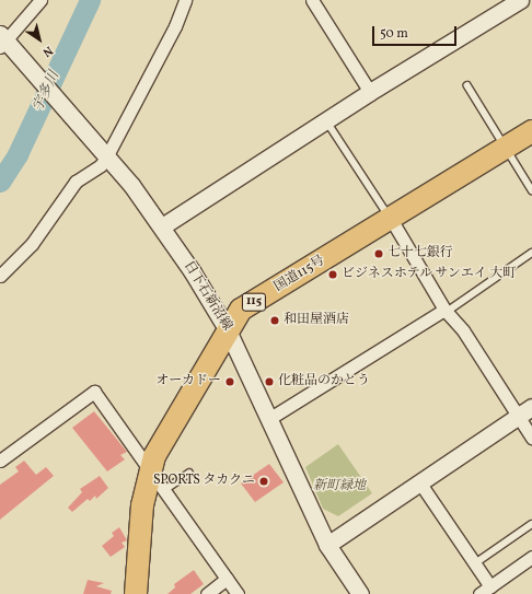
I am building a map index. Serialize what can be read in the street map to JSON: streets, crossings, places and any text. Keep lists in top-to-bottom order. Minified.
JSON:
{"streets":{"highway":["国道115号","115"],"street":["日下石新沼線"]},"crossings":[["国道115号","日下石新沼線"]],"water":["宇多川"],"parks":["新町緑地"],"places":["七十七銀行","ビジネスホテル サンエイ 大町","和田屋酒店","オーカドー","化粧品のかとう","SPORTS タカクニ"],"scale_bar":"50 m","north":"bottom right"}
